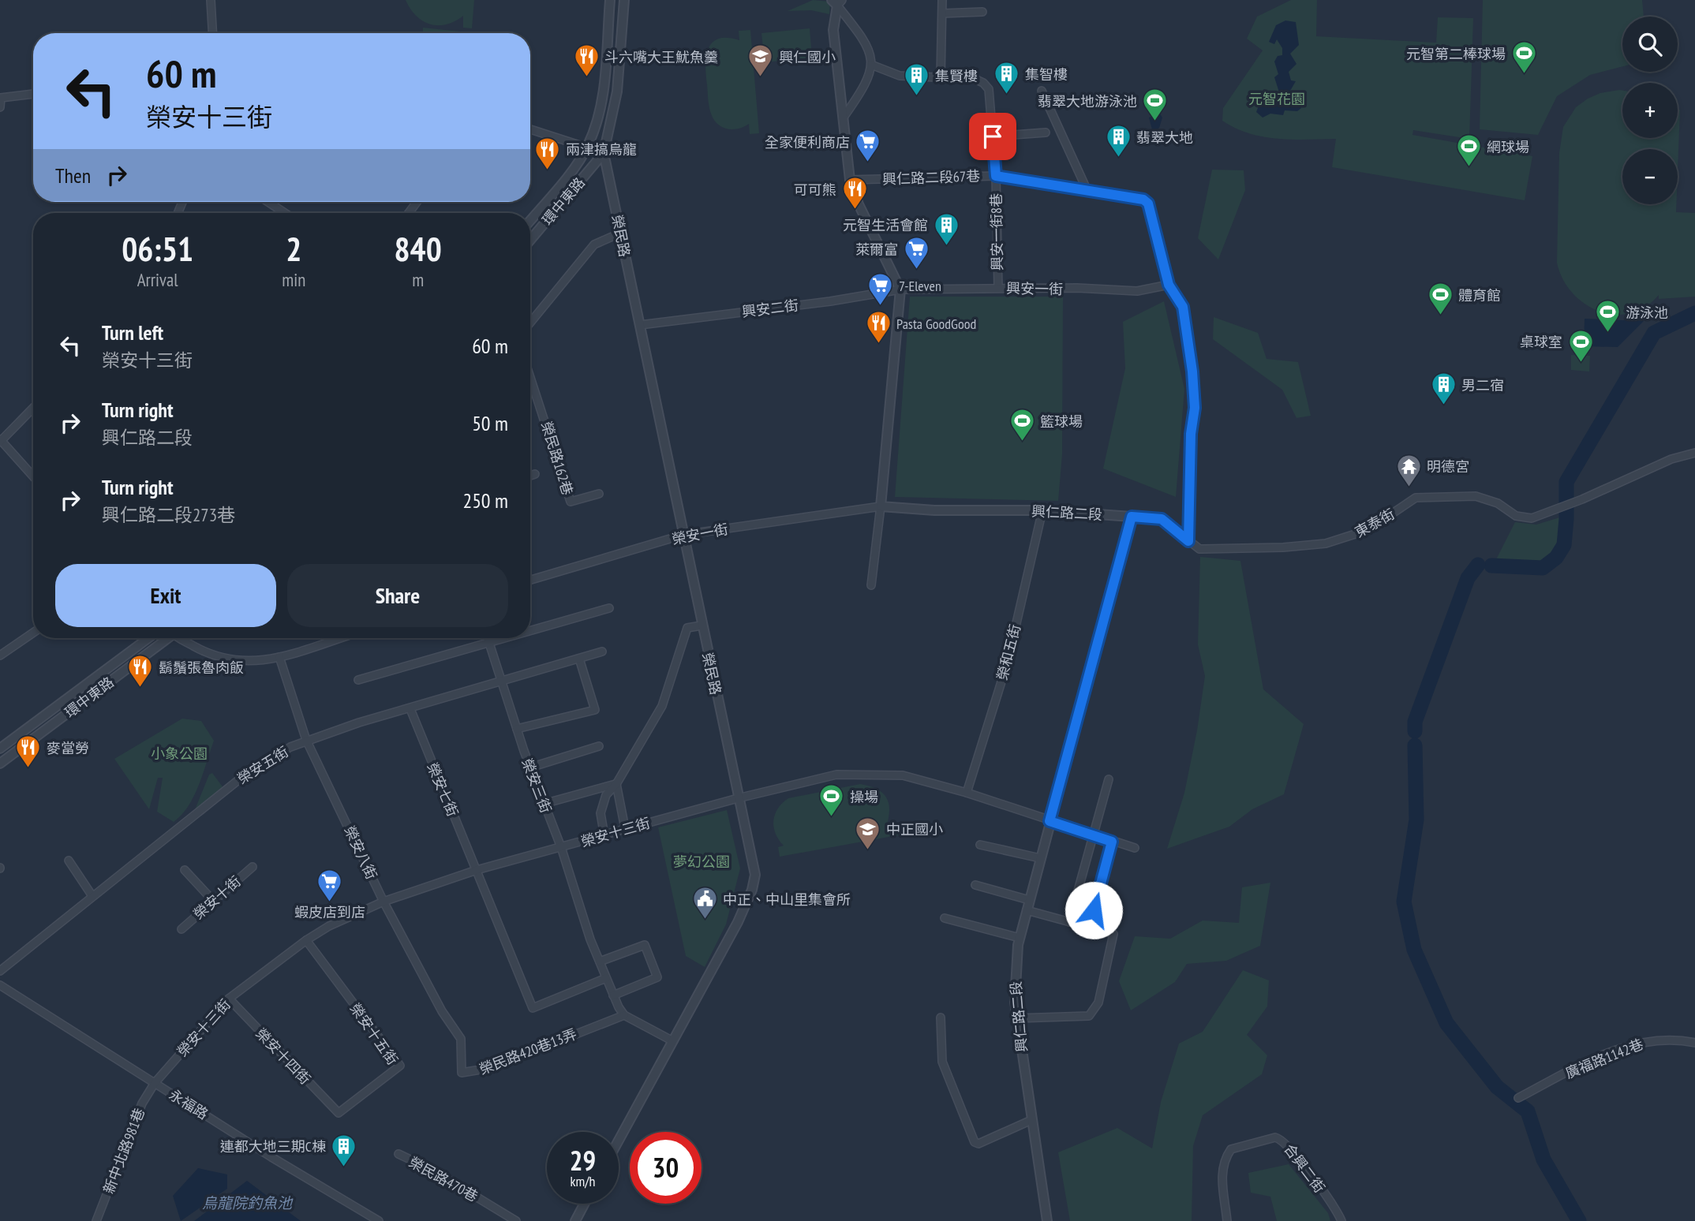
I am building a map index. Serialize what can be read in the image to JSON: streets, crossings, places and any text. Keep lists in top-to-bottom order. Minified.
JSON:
{"streets":{"street":["興仁路二段67巷","環中東路","興安一街8巷","榮民路","興安一街","興安二街","榮民路162巷","興仁路二段","東泰街","榮安一街","榮和五街","榮安五街","榮安三街","榮安七街","榮安十三街","榮安八街","榮安十街","榮安十五街","榮民路420巷13弄","榮安十四街","廣福路1142巷","永福路","新中北路981巷","合興二街","榮民路470巷"]},"crossings":[["興仁路二段67巷","興安一街8巷"],["興仁路二段67巷","興安一街"],["環中東路","榮民路"],["興安一街8巷","興安一街"],["榮民路","興安二街"],["榮民路","榮安一街"],["榮民路","榮安十三街"],["興安一街","興安二街"],["興仁路二段","榮安一街"],["興仁路二段","榮和五街"],["興仁路二段","榮安十三街"],["榮和五街","榮安十三街"],["榮安五街","榮安三街"],["榮安五街","榮安七街"],["榮安五街","榮安八街"],["榮安三街","榮安七街"],["榮安三街","榮安十三街"],["榮安三街","榮民路420巷13弄"],["榮安七街","榮安十三街"],["榮安十三街","榮安八街"],["榮安十三街","榮安十五街"],["榮安十三街","榮安十四街"],["榮安十三街","永福路"],["榮安十三街","新中北路981巷"],["榮安八街","榮民路420巷13弄"],["榮安十五街","榮安十四街"],["永福路","新中北路981巷"]],"water":["烏龍院釣魚池"],"parks":["元智花園","小象公園","夢幻公園"],"places":{"sports":["元智第二棒球場","翡翠大地游泳池","網球場","體育館","游泳池","桌球室","籃球場","操場"],"restaurant":["斗六嘴大王魷魚羹","兩津搞烏龍","可可熊","Pasta GoodGood","鬍鬚張魯肉飯","麥當勞"],"school or university":["興仁國小","中正國小"],"building":["集智樓","集賢樓","翡翠大地","元智生活會館","男二宿","連都大地三期C棟"],"supermarket":["全家便利商店","萊爾富","7-Eleven","蝦皮店到店"],"temple":["明德宮"],"public building":["中正、中山里集會所"]},"page":{"map_buttons":["+","−"],"turn":["60 m","榮安十三街"],"then":"Then","eta":["06:51","Arrival","2","min","840","m"],"list":[{"name":"Turn left","note":"榮安十三街","value":"60 m"},{"name":"Turn right","note":"興仁路二段","value":"50 m"},{"name":"Turn right","note":"興仁路二段273巷","value":"250 m"}],"buttons":["Exit","Share"],"speed":"29 km/h","limit":"30"}}
